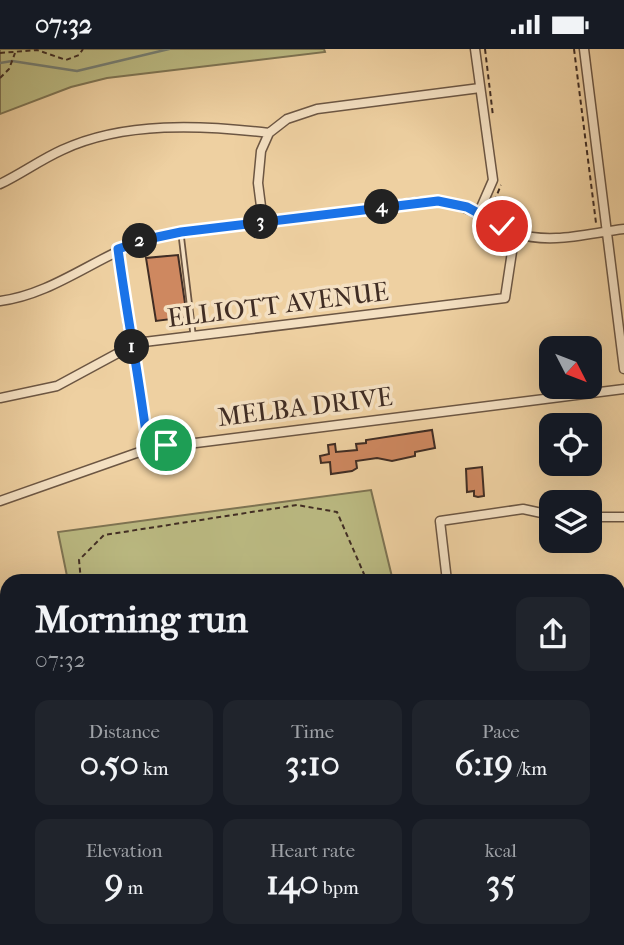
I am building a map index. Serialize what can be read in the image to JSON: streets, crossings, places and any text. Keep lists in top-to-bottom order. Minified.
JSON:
{"streets":{"street":["ELLIOTT AVENUE","MELBA DRIVE"]},"north":"bottom right","page":{"status":"07:32","pins":["4","3","2","1"],"heading":["Morning run","07:32"],"stats":[["Distance","0.50 km"],["Time","3:10"],["Pace","6:19 /km"],["Elevation","9 m"],["Heart rate","140 bpm"],["kcal","35"]]}}
